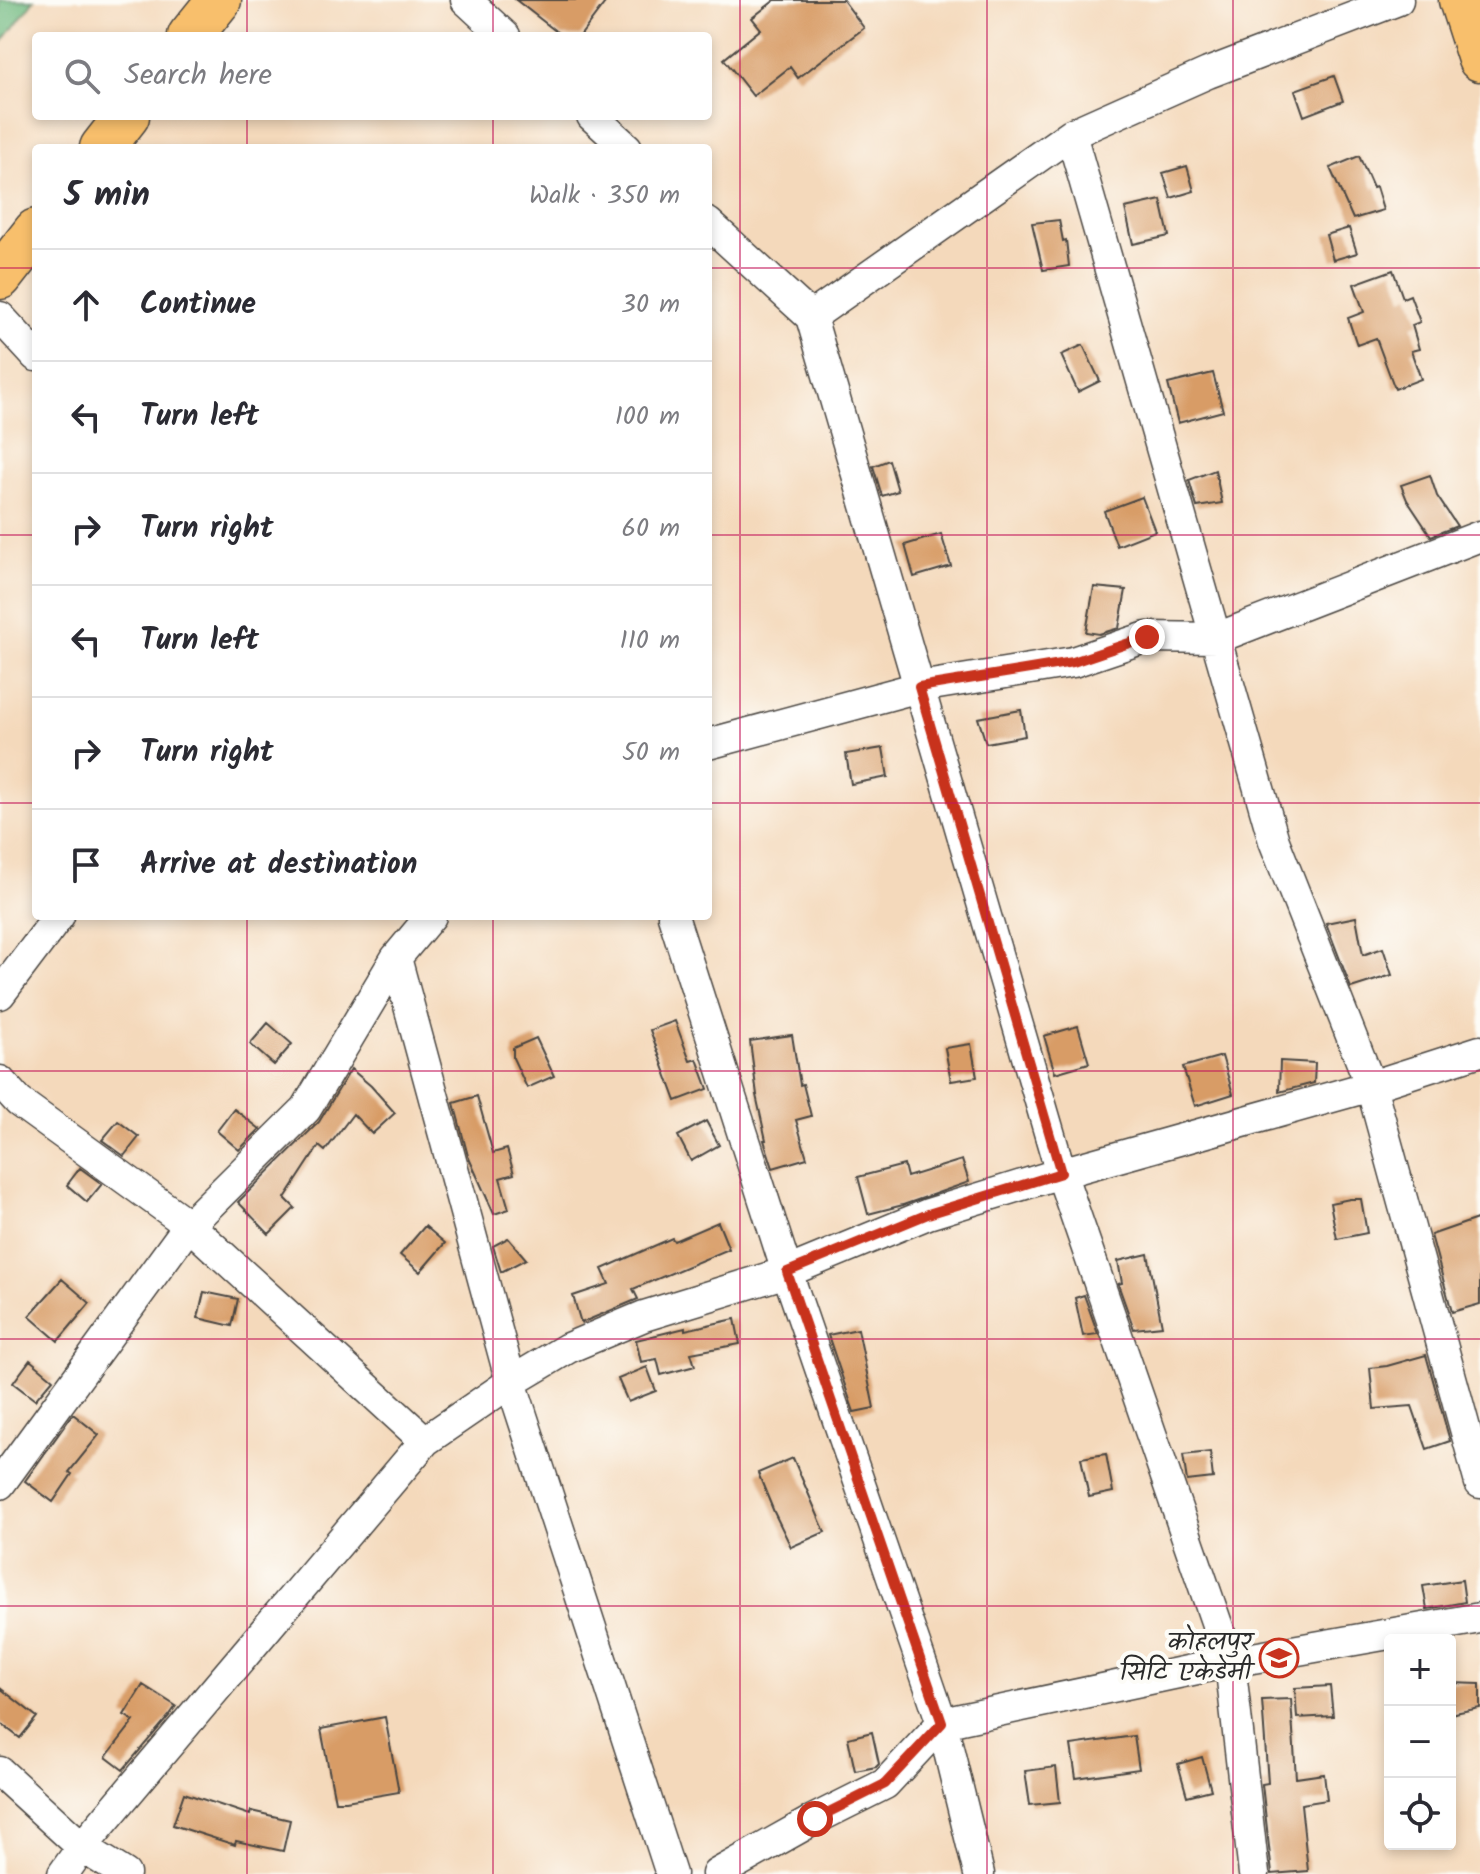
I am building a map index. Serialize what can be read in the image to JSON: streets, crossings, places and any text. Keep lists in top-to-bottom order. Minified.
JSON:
{"places":{"school or university":["कोहलपुर सिटि एकेडेमी"]},"page":{"search":"Search here","heading":["5 min","Walk · 350 m"],"list":[["Continue","30 m"],["Turn left","100 m"],["Turn right","60 m"],["Turn left","110 m"],["Turn right","50 m"],"Arrive at destination"],"map_buttons":["+","−"]}}
